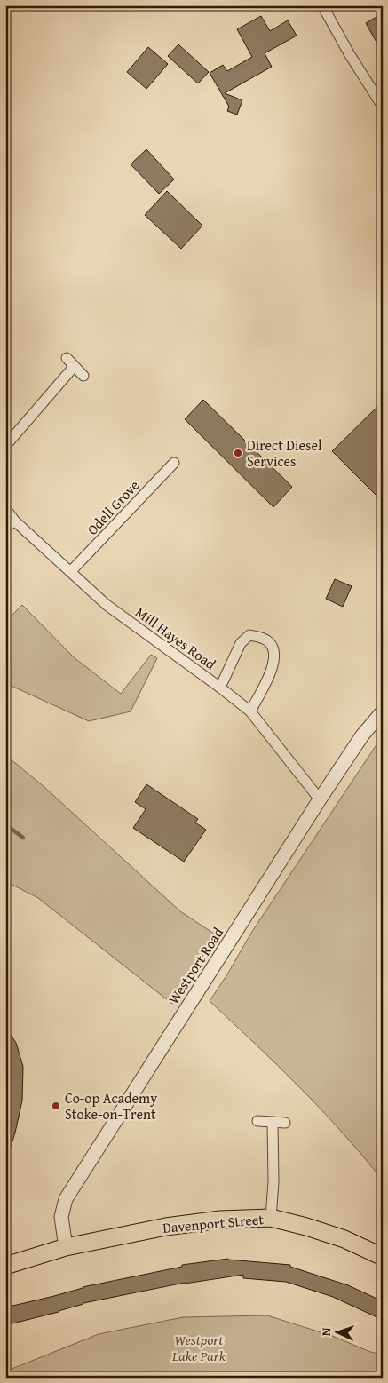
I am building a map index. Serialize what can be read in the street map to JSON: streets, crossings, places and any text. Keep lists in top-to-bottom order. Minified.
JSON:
{"streets":{"main road":["Davenport Street"],"street":["Odell Grove","Mill Hayes Road","Westport Road"]},"crossings":[["Odell Grove","Mill Hayes Road"],["Mill Hayes Road","Westport Road"],["Westport Road","Davenport Street"]],"parks":["Westport Lake Park"],"places":["Direct Diesel Services","Co-op Academy Stoke-on-Trent"],"north":"left"}
